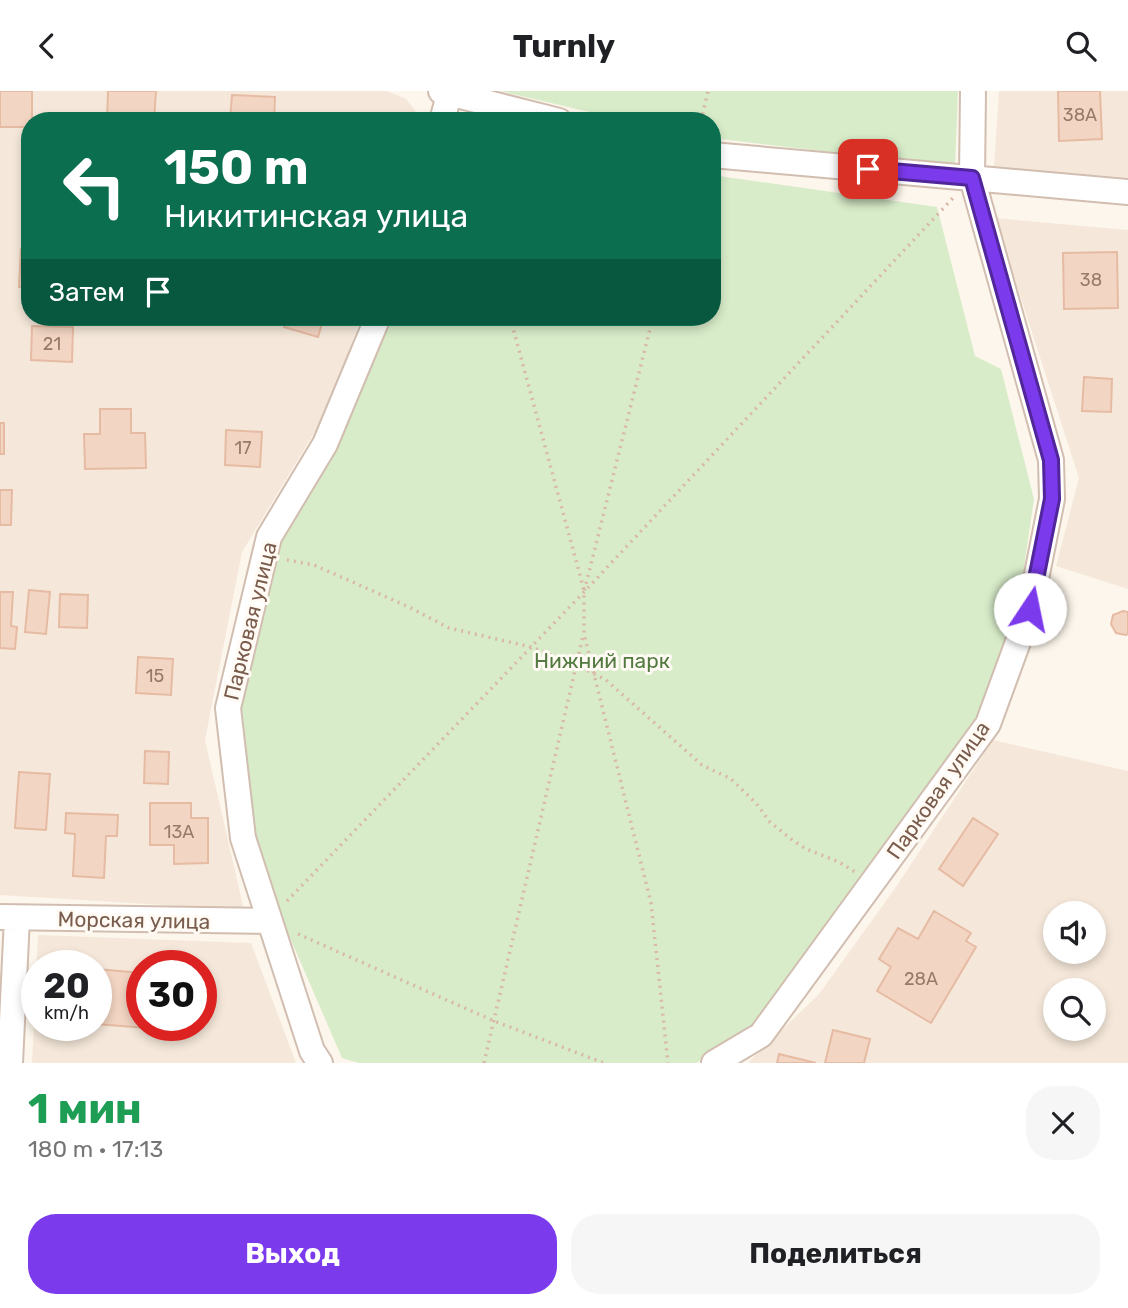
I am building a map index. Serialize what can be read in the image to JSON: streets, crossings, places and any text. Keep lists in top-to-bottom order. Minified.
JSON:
{"streets":{"street":["Парковая улица","Морская улица"]},"crossings":[["Парковая улица","Морская улица"]],"parks":["Нижний парк"],"house_numbers":["38А","38","21","17","15","13А","28А"],"page":{"header":"Turnly","turn":["150 m","Никитинская улица"],"then":"Затем","speed":"20 km/h","limit":"30","heading":["1 мин","180 m · 17:13"],"buttons":["Выход","Поделиться"]}}
